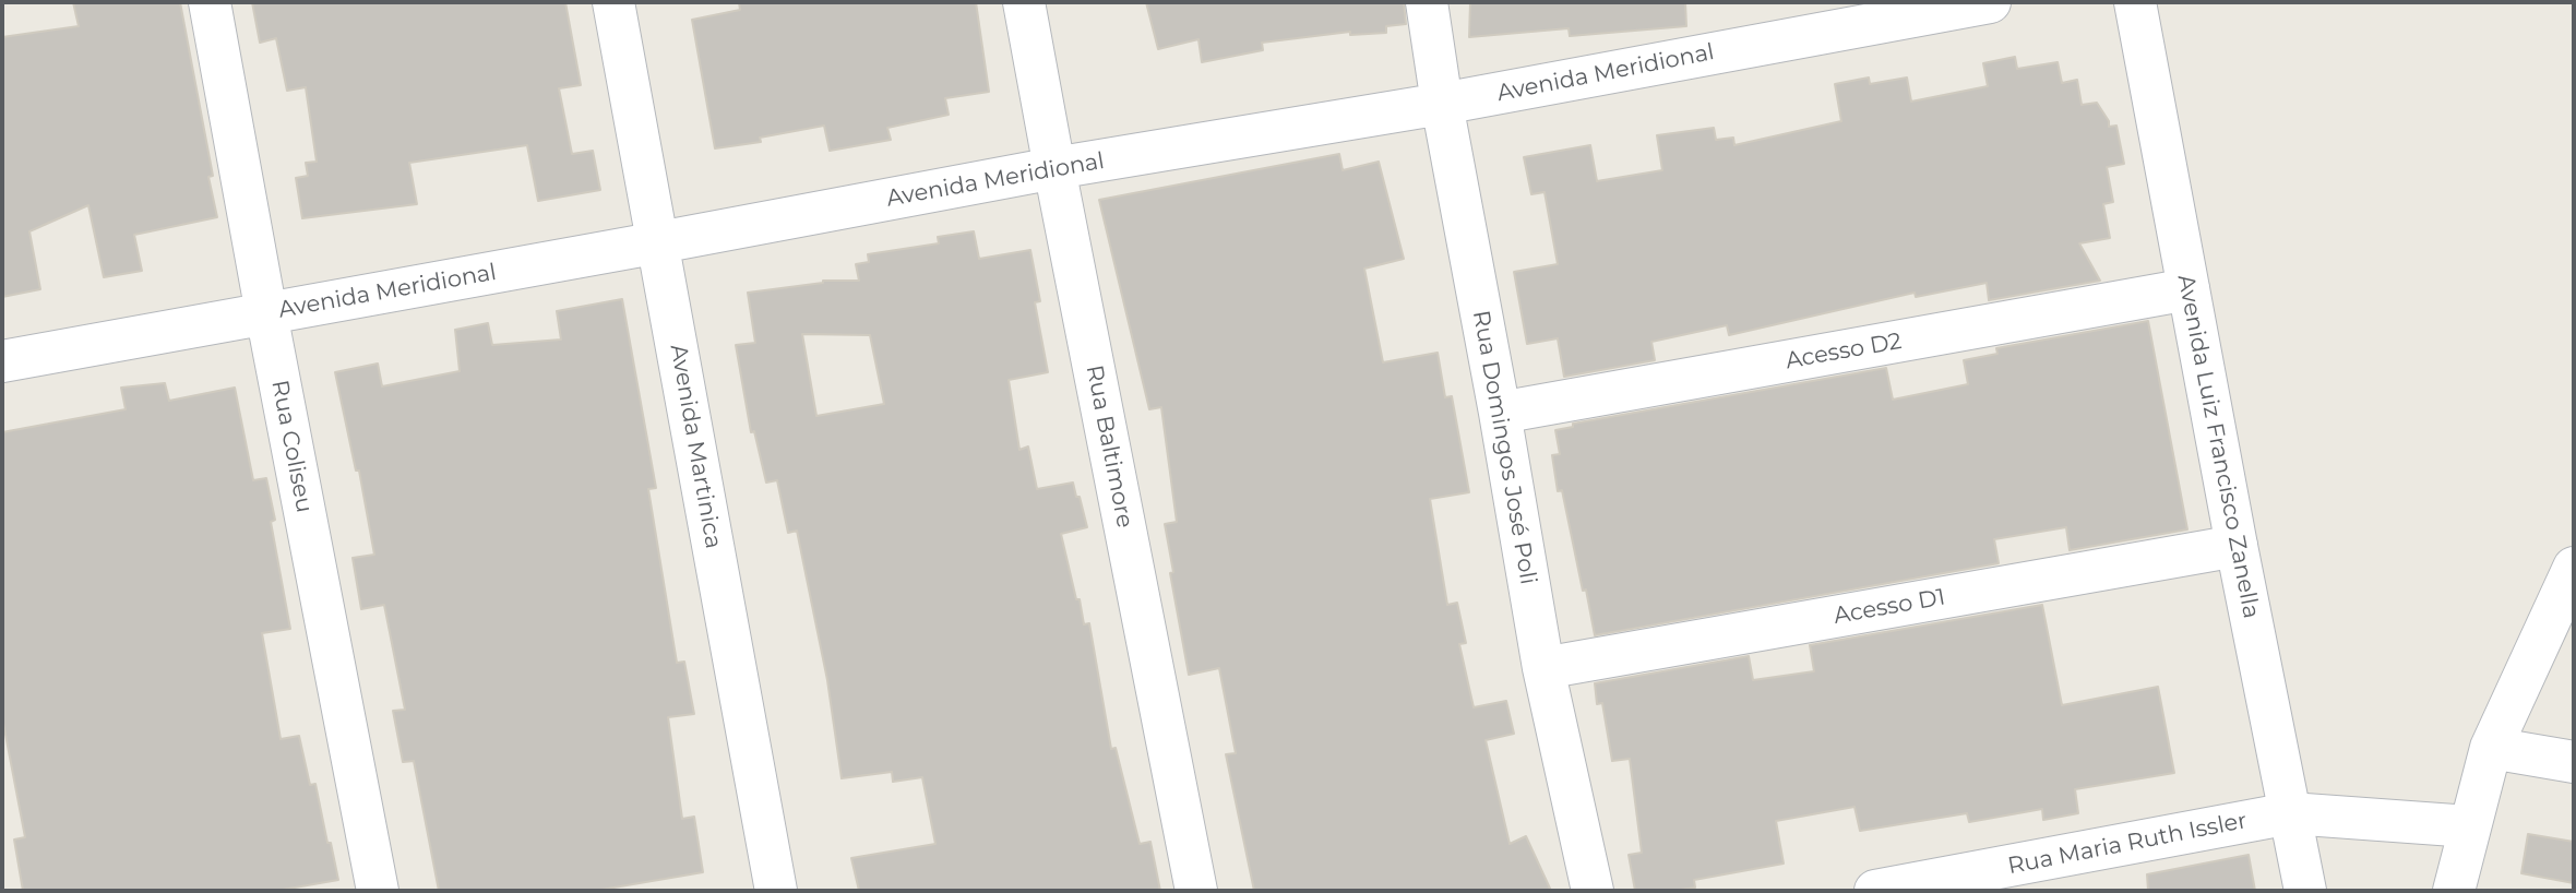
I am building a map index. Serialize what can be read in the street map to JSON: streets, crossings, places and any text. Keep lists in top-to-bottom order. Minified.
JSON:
{"streets":{"street":["Avenida Meridional","Acesso D2","Rua Coliseu","Avenida Martinica","Rua Baltimore","Avenida Luiz Francisco Zanella","Rua Domingos José Poli","Acesso D1","Rua Maria Ruth Issler"]},"crossings":[["Avenida Meridional","Rua Coliseu"],["Avenida Meridional","Avenida Martinica"],["Avenida Meridional","Rua Baltimore"],["Avenida Meridional","Rua Domingos José Poli"],["Acesso D2","Avenida Luiz Francisco Zanella"],["Acesso D2","Rua Domingos José Poli"],["Avenida Luiz Francisco Zanella","Acesso D1"],["Avenida Luiz Francisco Zanella","Rua Maria Ruth Issler"],["Rua Domingos José Poli","Acesso D1"]]}
